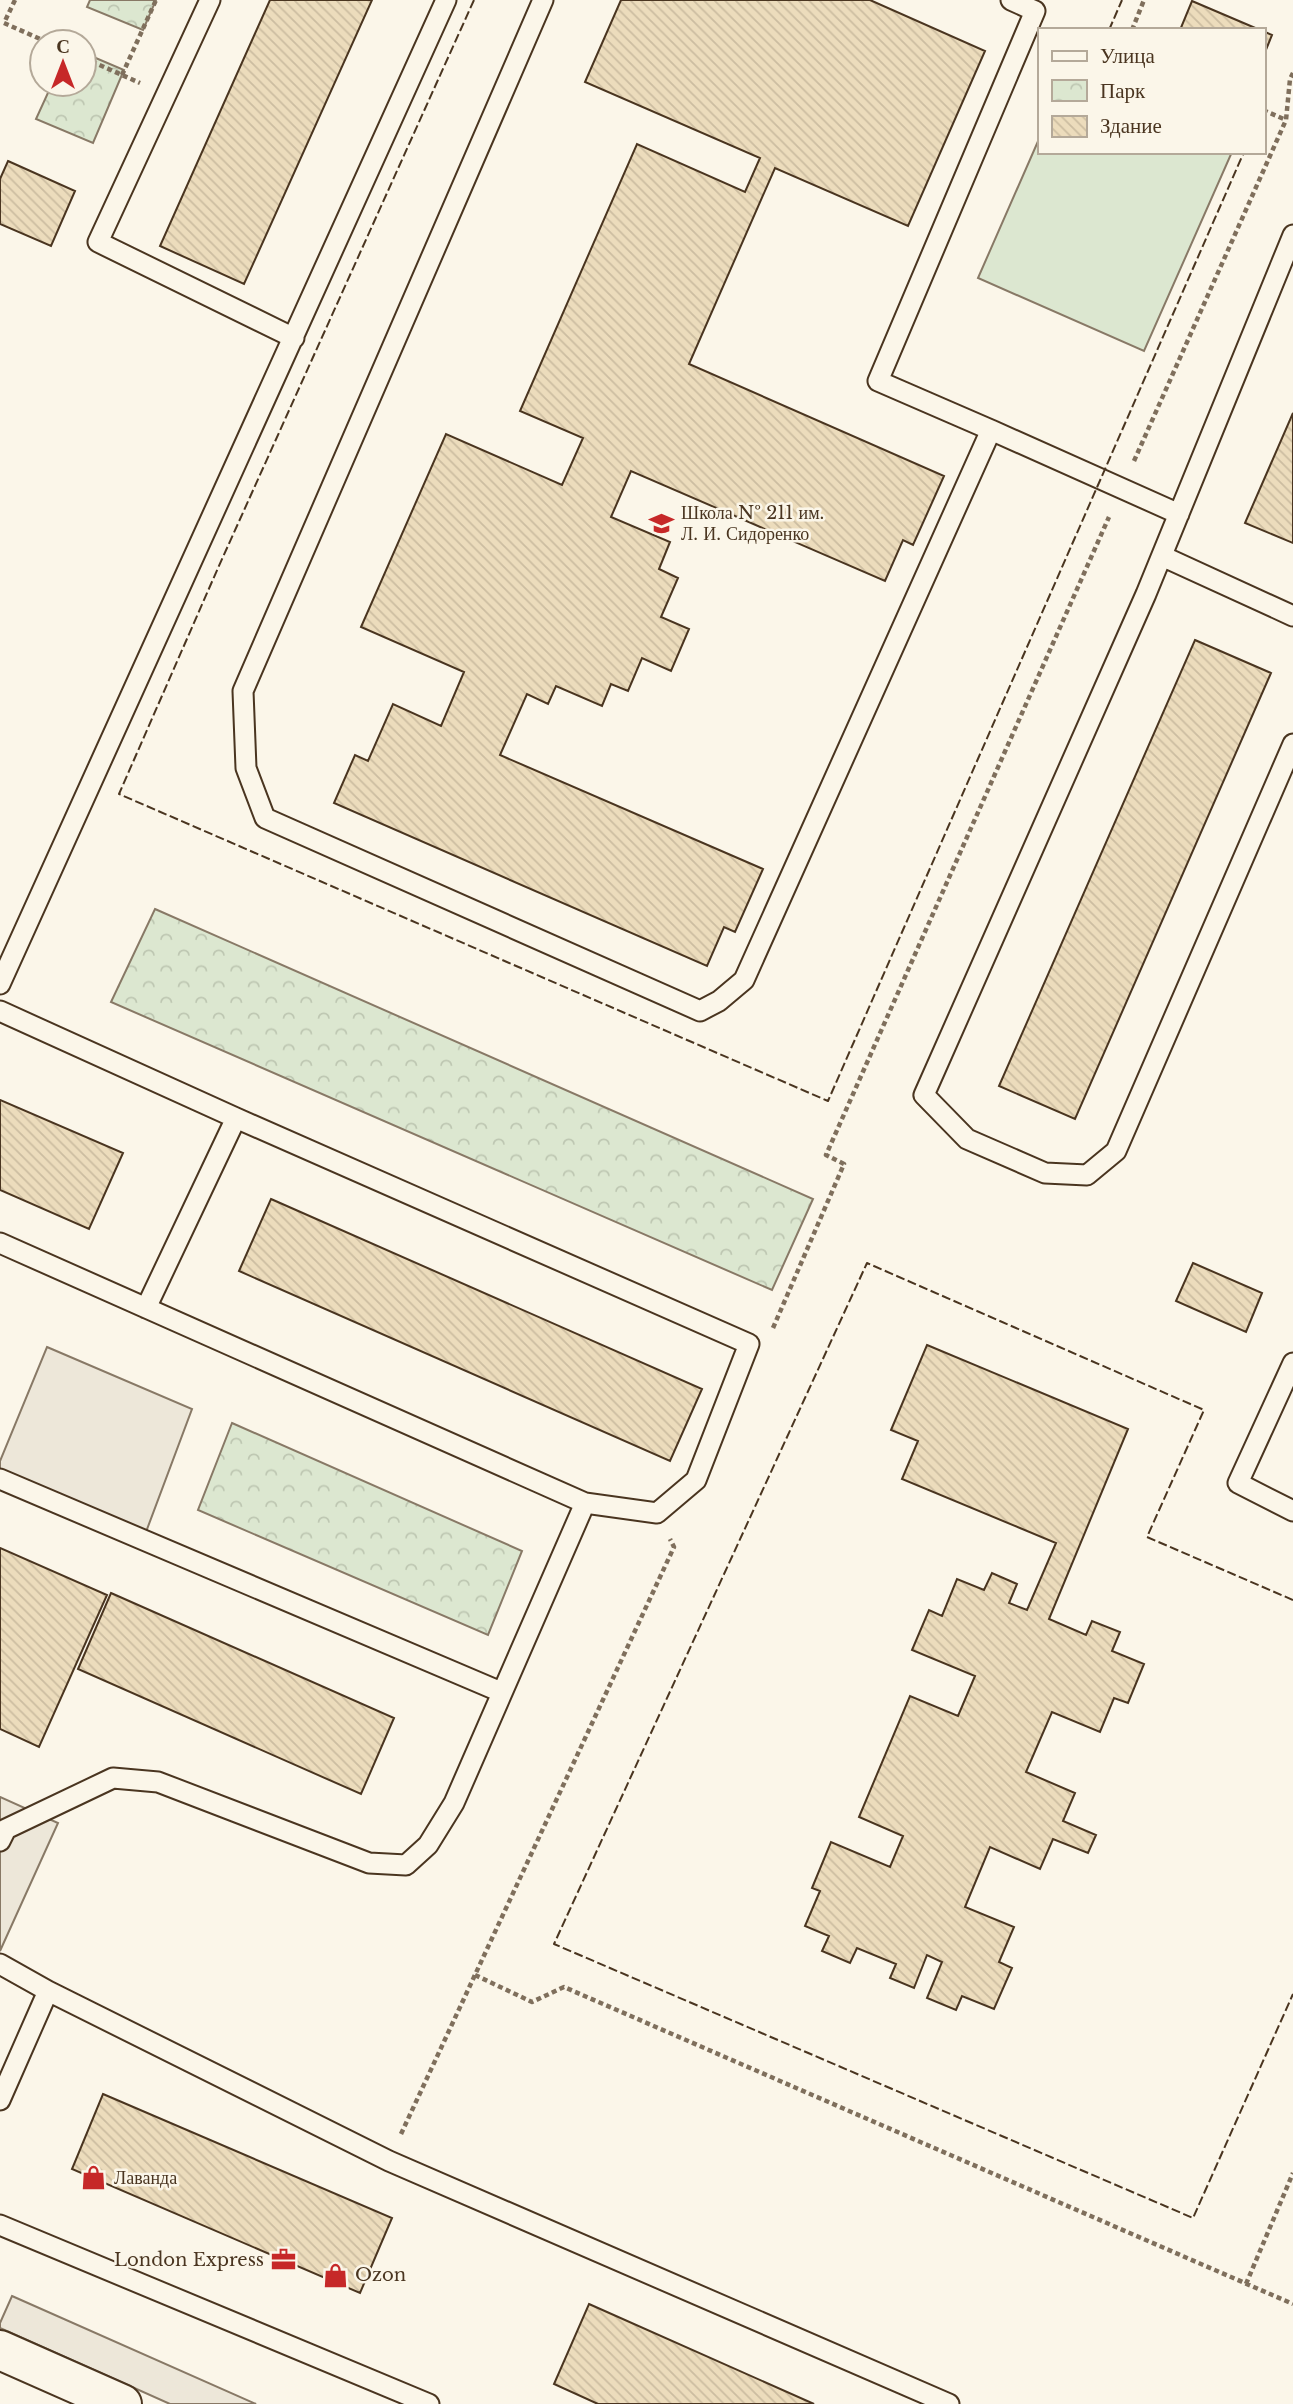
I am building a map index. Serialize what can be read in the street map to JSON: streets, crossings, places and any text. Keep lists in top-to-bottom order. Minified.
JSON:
{"places":{"school or university":["Школа № 211 им. Л. И. Сидоренко"],"shop":["Лаванда","Ozon"],"office":["London Express"]},"legend":["Улица","Парк","Здание"],"north":"top"}
